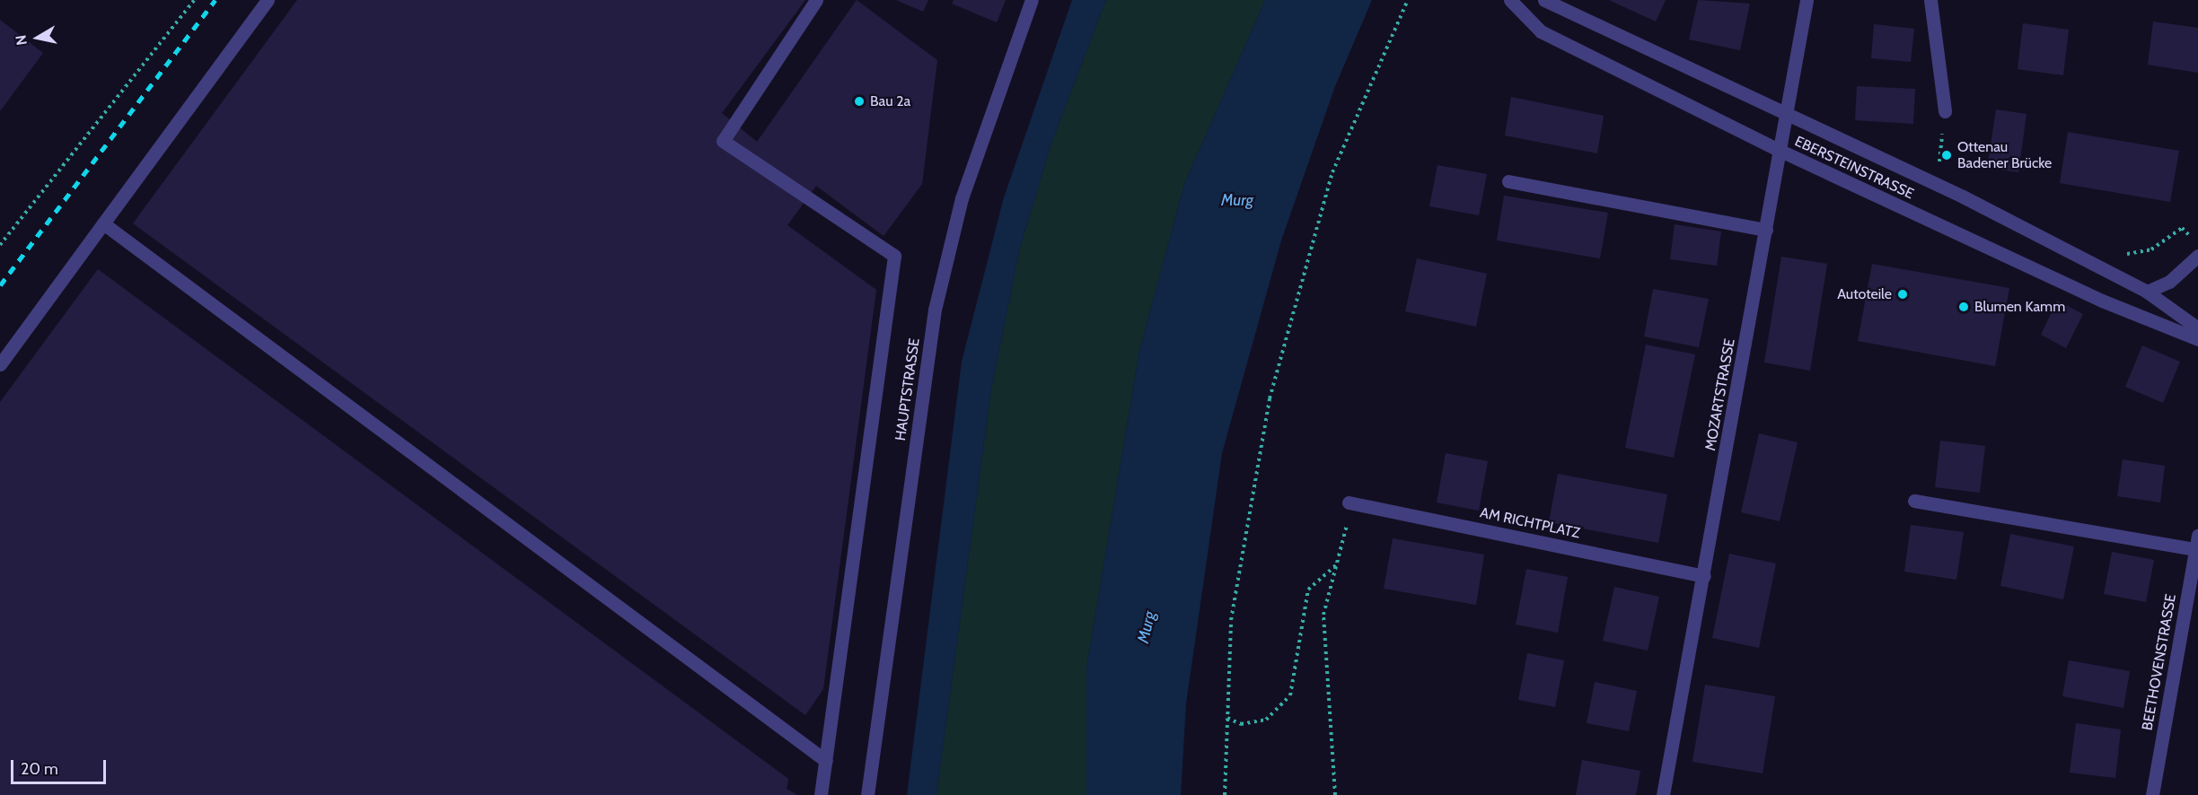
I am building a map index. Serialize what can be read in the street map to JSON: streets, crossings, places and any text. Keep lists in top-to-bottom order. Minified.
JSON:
{"streets":{"street":["EBERSTEINSTRASSE","HAUPTSTRASSE","MOZARTSTRASSE","AM RICHTPLATZ","BEETHOVENSTRASSE"]},"crossings":[["EBERSTEINSTRASSE","MOZARTSTRASSE"],["MOZARTSTRASSE","AM RICHTPLATZ"]],"water":["Murg"],"places":["Bau 2a","Ottenau Badener Brücke","Autoteile","Blumen Kamm"],"scale_bar":"20 m","north":"left"}
